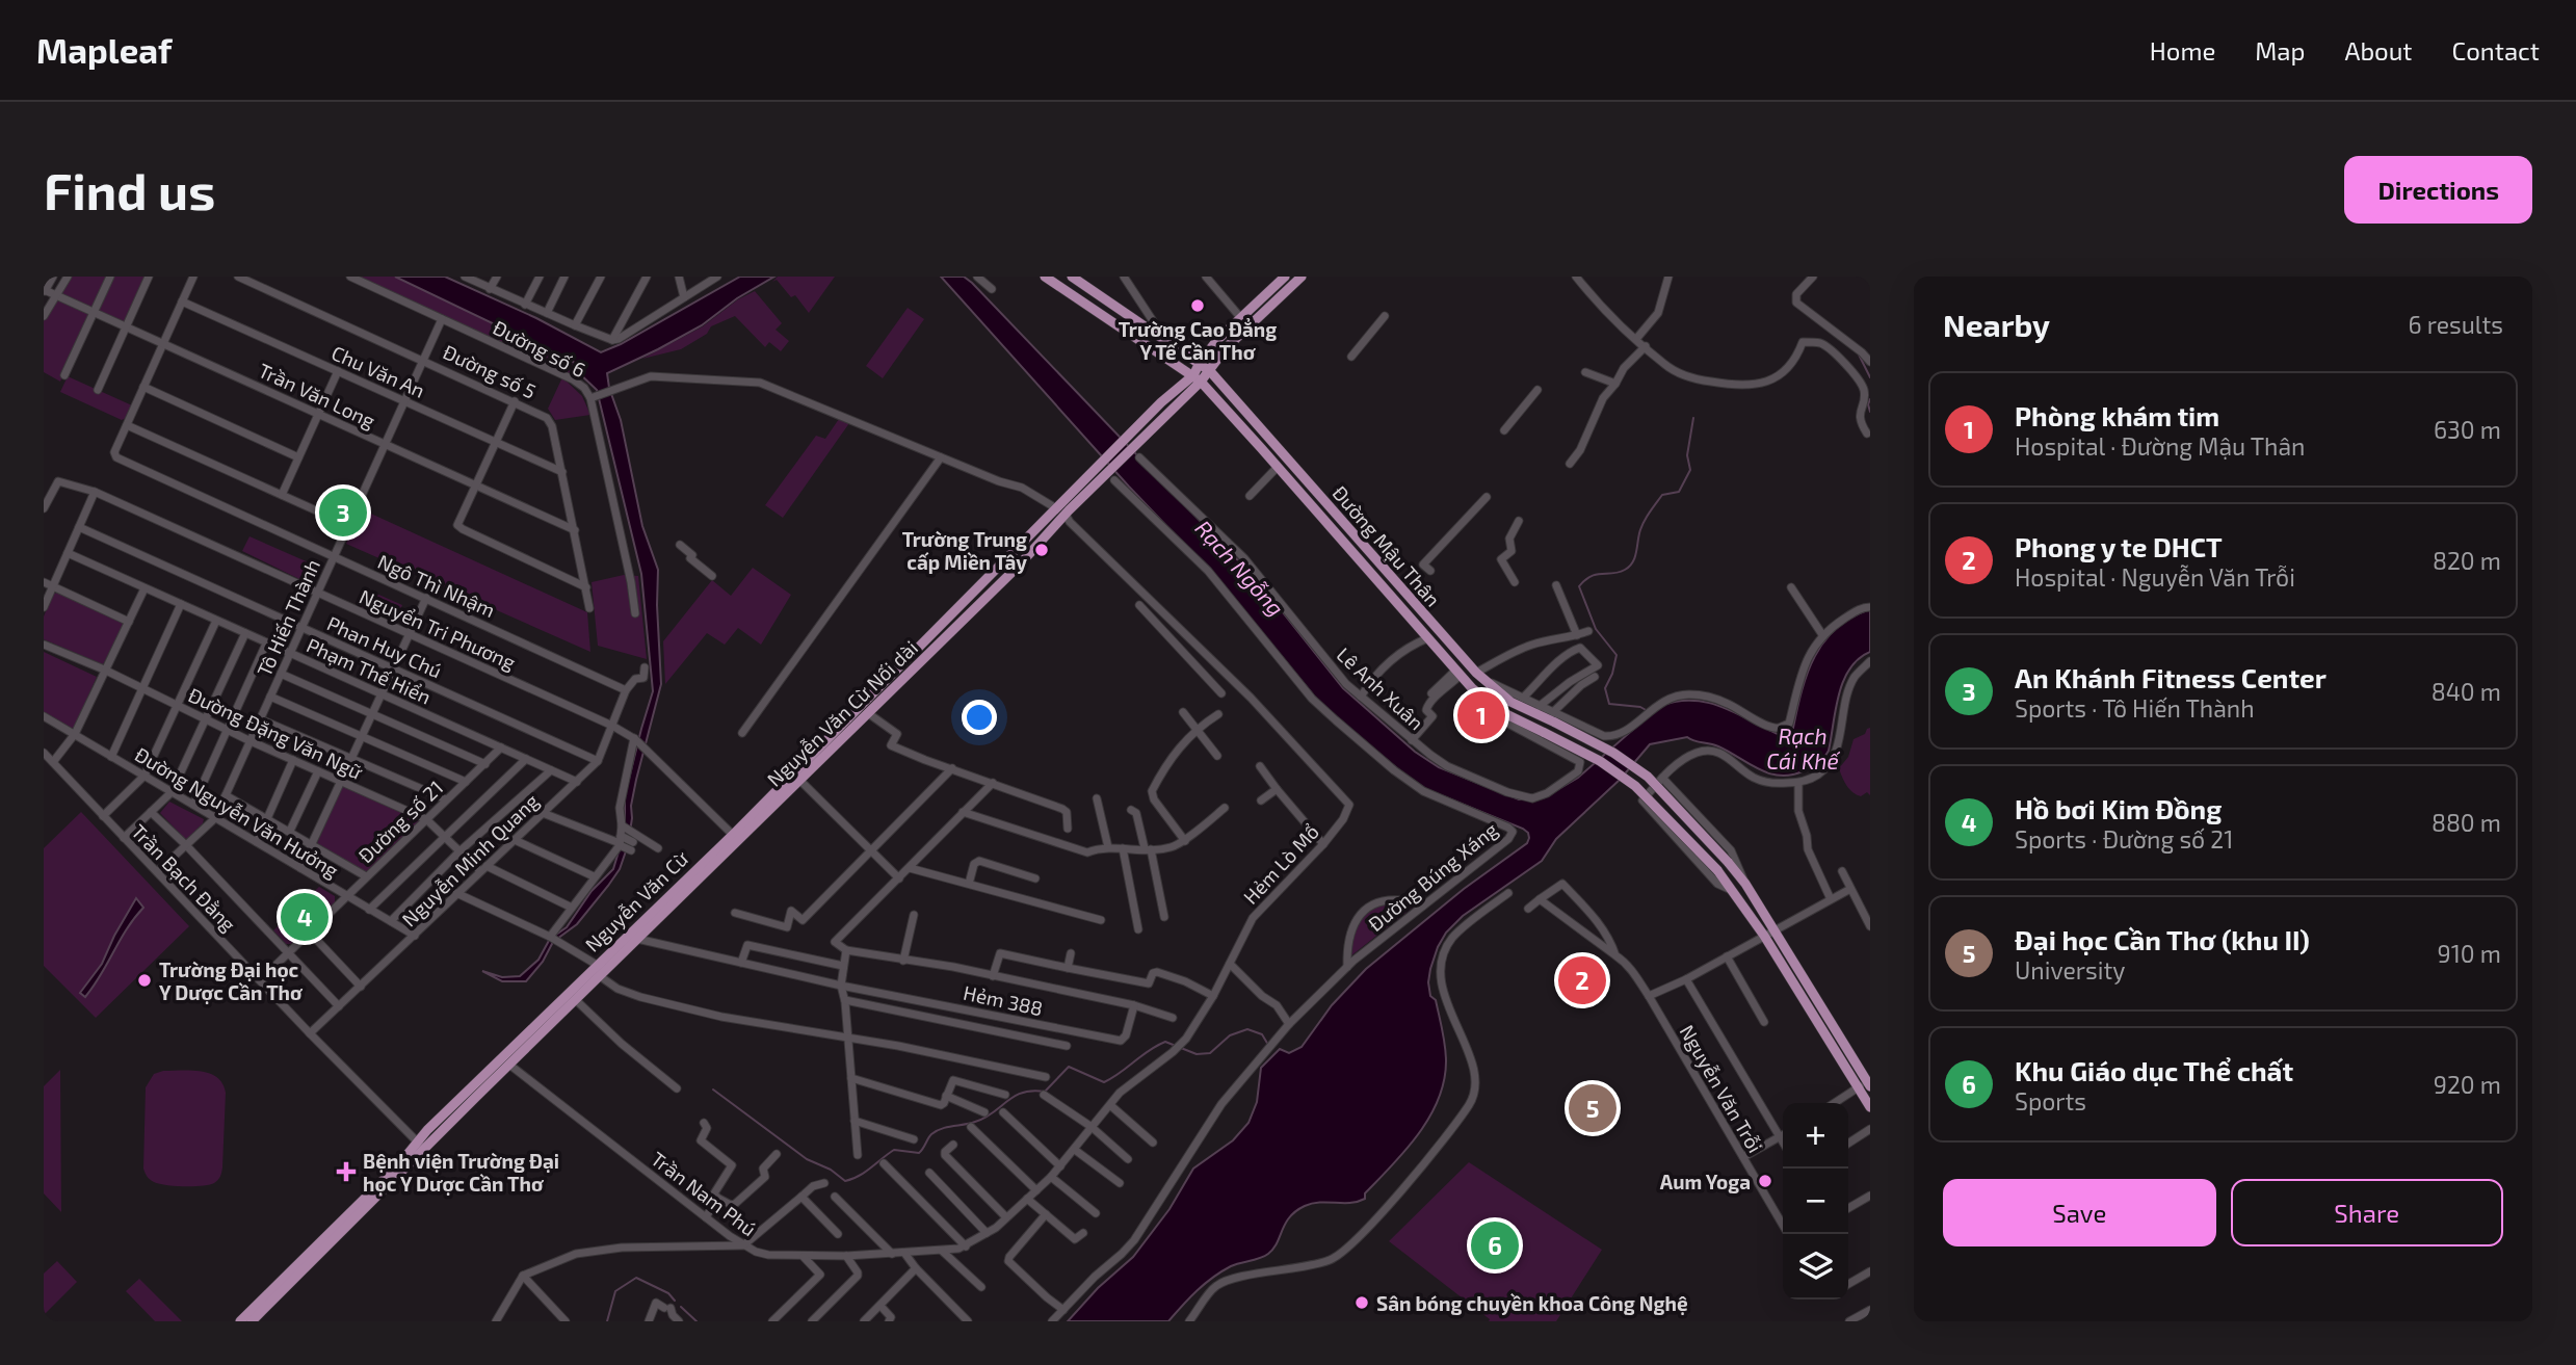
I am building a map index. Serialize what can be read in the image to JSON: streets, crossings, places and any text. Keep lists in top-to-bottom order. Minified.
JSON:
{"streets":{"main road":["Đường Mậu Thân","Nguyễn Văn Cừ Nối dài","Nguyễn Văn Cừ"],"street":["Đường số 6","Chu Văn An","Đường số 5","Trần Văn Long","Ngô Thì Nhậm","Tô Hiến Thành","Nguyển Tri Phương","Phan Huy Chú","Phạm Thế Hiển","Lê Anh Xuân","Đường Đặng Văn Ngữ","Đường Nguyễn Văn Hưởng","Đường số 21","Nguyễn Minh Quang","Hẻm Lò Mổ","Đường Búng Xáng","Trần Bạch Đằng","Hẻm 388","Nguyễn Văn Trỗi","Trần Nam Phú"]},"crossings":[["Đường số 6","Tô Hiến Thành"],["Chu Văn An","Đường số 5"],["Chu Văn An","Tô Hiến Thành"],["Đường số 5","Trần Văn Long"],["Đường số 5","Tô Hiến Thành"],["Trần Văn Long","Tô Hiến Thành"],["Đường Mậu Thân","Lê Anh Xuân"],["Ngô Thì Nhậm","Tô Hiến Thành"],["Ngô Thì Nhậm","Nguyễn Minh Quang"],["Tô Hiến Thành","Nguyển Tri Phương"],["Tô Hiến Thành","Phan Huy Chú"],["Tô Hiến Thành","Phạm Thế Hiển"],["Tô Hiến Thành","Đường Đặng Văn Ngữ"],["Tô Hiến Thành","Đường Nguyễn Văn Hưởng"],["Tô Hiến Thành","Trần Bạch Đằng"],["Nguyển Tri Phương","Nguyễn Văn Cừ Nối dài"],["Nguyển Tri Phương","Nguyễn Minh Quang"],["Nguyển Tri Phương","Nguyễn Văn Cừ"],["Phan Huy Chú","Nguyễn Minh Quang"],["Phạm Thế Hiển","Đường số 21"],["Phạm Thế Hiển","Nguyễn Minh Quang"],["Nguyễn Văn Cừ Nối dài","Hẻm Lò Mổ"],["Nguyễn Văn Cừ Nối dài","Nguyễn Văn Cừ"],["Nguyễn Văn Cừ Nối dài","Hẻm 388"],["Đường Đặng Văn Ngữ","Đường số 21"],["Đường Đặng Văn Ngữ","Nguyễn Minh Quang"],["Đường Nguyễn Văn Hưởng","Đường số 21"],["Đường Nguyễn Văn Hưởng","Nguyễn Minh Quang"],["Đường số 21","Trần Bạch Đằng"],["Nguyễn Minh Quang","Trần Bạch Đằng"],["Trần Bạch Đằng","Nguyễn Văn Cừ"],["Nguyễn Văn Cừ","Hẻm 388"],["Nguyễn Văn Cừ","Trần Nam Phú"]],"water":["Rạch Ngỗng","Rạch Cái Khế"],"places":{"other":["Trường Cao Đẳng Y Tế Cần Thơ","Trường Trung cấp Miền Tây","Trường Đại học Y Dược Cần Thơ","Aum Yoga","Sân bóng chuyền khoa Công Nghệ"],"health":["Bệnh viện Trường Đại học Y Dược Cần Thơ"]},"page":{"header":"Mapleaf","nav":["Home","Map","About","Contact"],"buttons":["Directions",["Save","Share"]],"title":"Find us","heading":["Nearby","6 results"],"list":[{"mark":"1","name":"Phòng khám tim","note":"Hospital · Đường Mậu Thân","value":"630 m"},{"mark":"2","name":"Phong y te DHCT","note":"Hospital · Nguyễn Văn Trỗi","value":"820 m"},{"mark":"3","name":"An Khánh Fitness Center","note":"Sports · Tô Hiến Thành","value":"840 m"},{"mark":"4","name":"Hồ bơi Kim Đồng","note":"Sports · Đường số 21","value":"880 m"},{"mark":"5","name":"Đại học Cần Thơ (khu II)","note":"University","value":"910 m"},{"mark":"6","name":"Khu Giáo dục Thể chất","note":"Sports","value":"920 m"}],"pins":["3","1","4","2","5","6"],"map_buttons":["+","−"]}}
